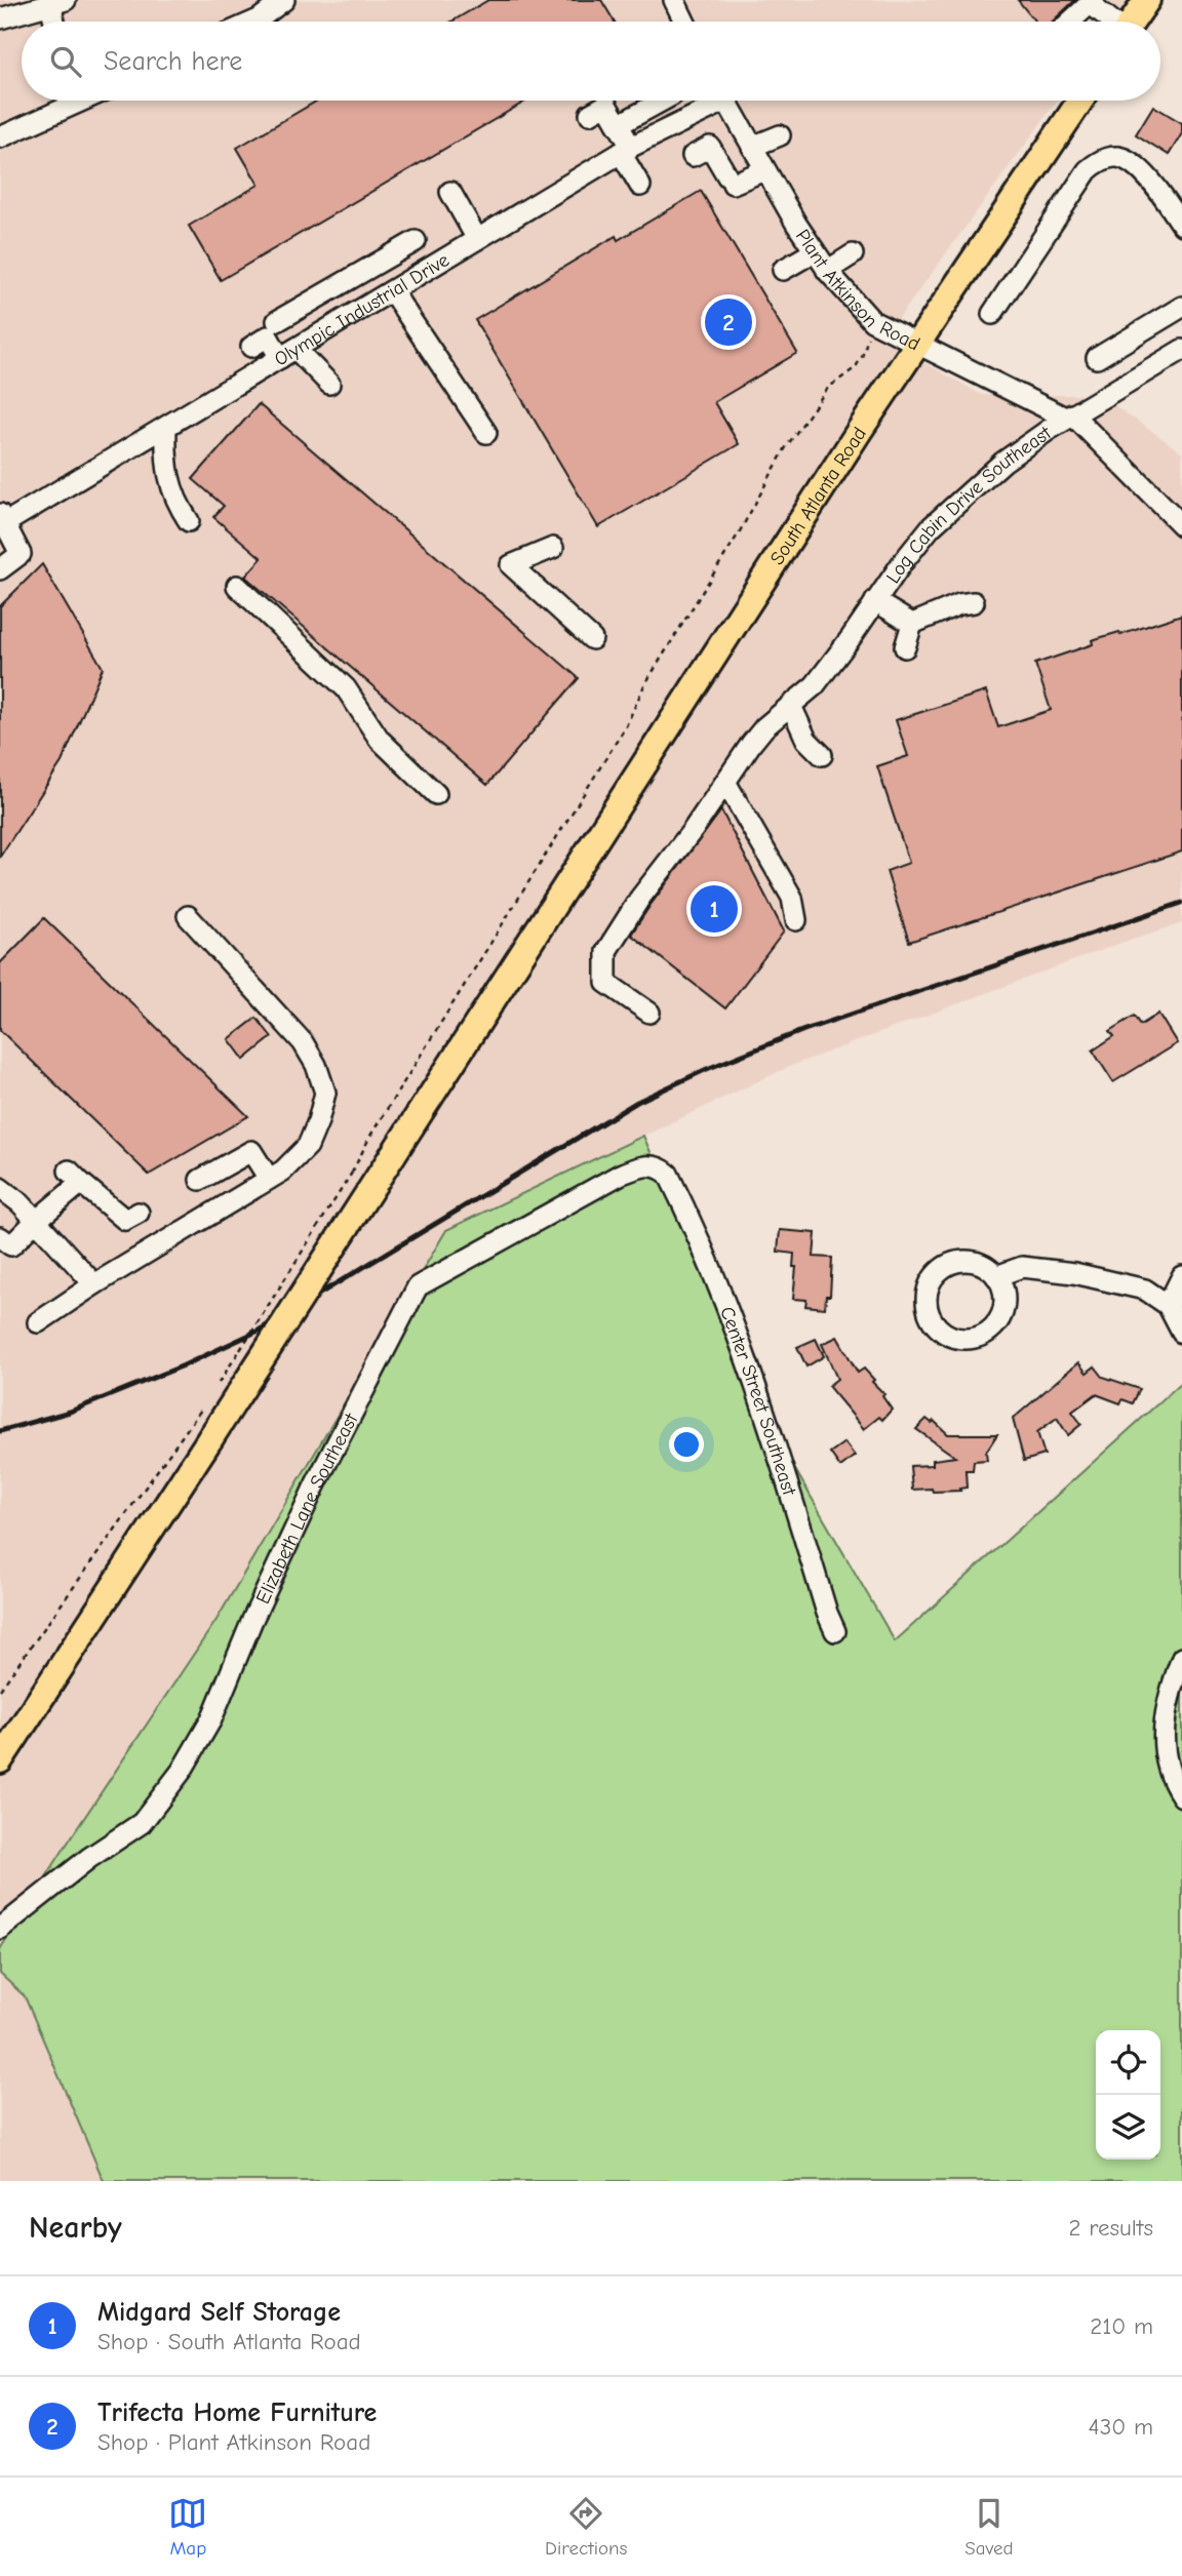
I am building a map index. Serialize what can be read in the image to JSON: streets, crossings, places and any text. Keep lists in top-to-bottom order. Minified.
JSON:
{"streets":{"main road":["South Atlanta Road"],"street":["Plant Atkinson Road","Olympic Industrial Drive","Log Cabin Drive Southeast","Center Street Southeast","Elizabeth Lane Southeast"]},"crossings":[["Plant Atkinson Road","South Atlanta Road"],["Plant Atkinson Road","Log Cabin Drive Southeast"],["Center Street Southeast","Elizabeth Lane Southeast"]],"page":{"search":"Search here","pins":["2","1"],"heading":["Nearby","2 results"],"list":[{"mark":"1","name":"Midgard Self Storage","note":"Shop · South Atlanta Road","value":"210 m"},{"mark":"2","name":"Trifecta Home Furniture","note":"Shop · Plant Atkinson Road","value":"430 m"}],"nav":["Map","Directions","Saved"]}}
